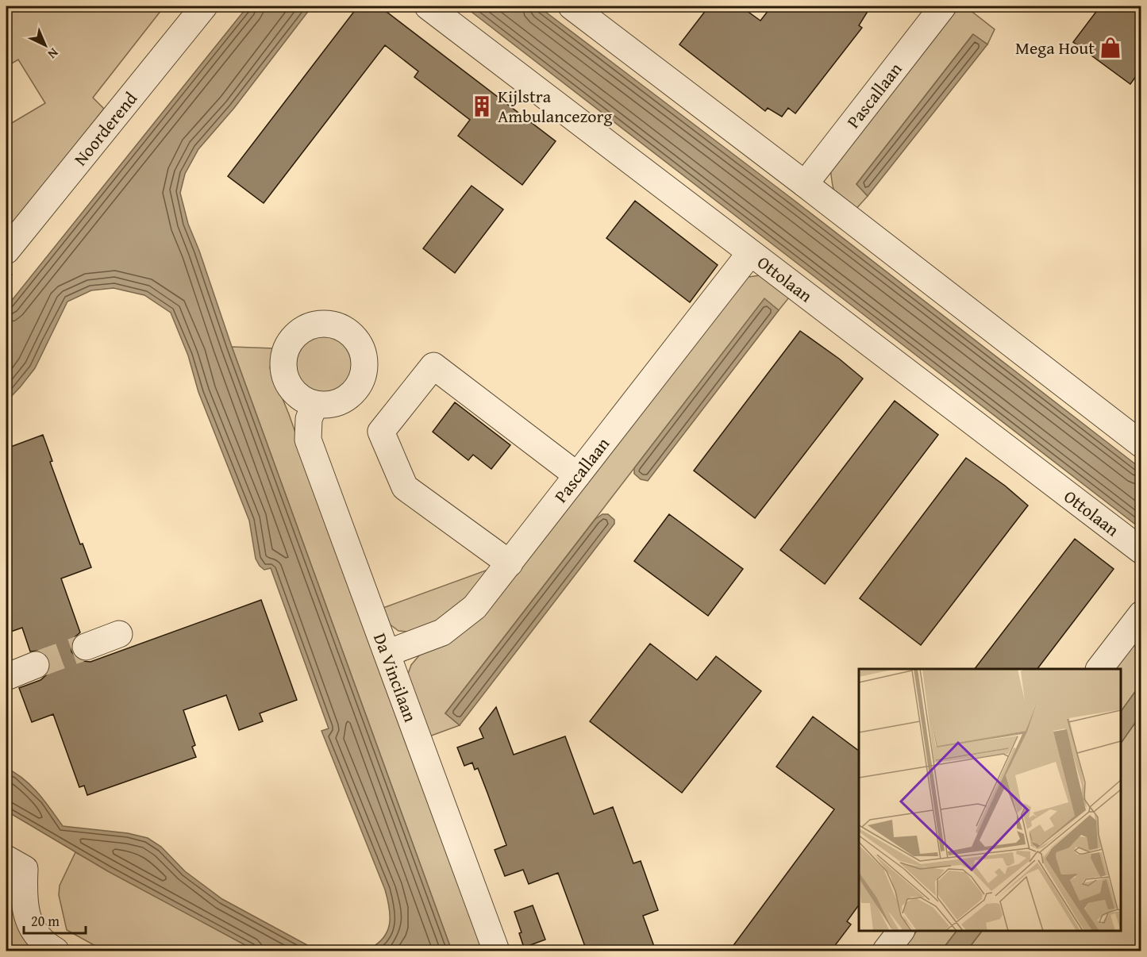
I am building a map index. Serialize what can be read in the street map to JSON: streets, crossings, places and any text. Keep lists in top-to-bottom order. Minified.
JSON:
{"streets":{"street":["Pascallaan","Noorderend","Ottolaan","Da Vincilaan"]},"crossings":[["Pascallaan","Ottolaan"],["Pascallaan","Da Vincilaan"]],"places":{"shop":["Mega Hout"],"building":["Kijlstra Ambulancezorg"]},"scale_bar":"20 m","north":"bottom right"}
